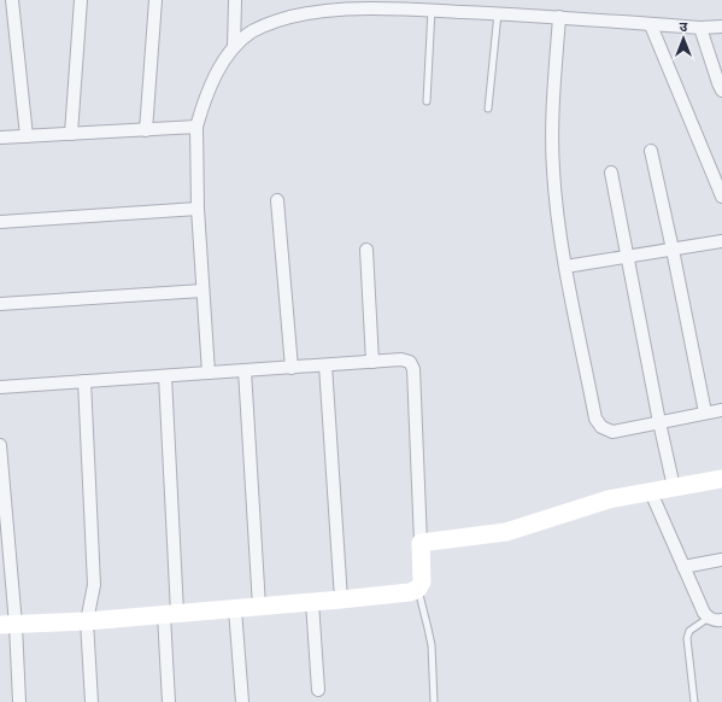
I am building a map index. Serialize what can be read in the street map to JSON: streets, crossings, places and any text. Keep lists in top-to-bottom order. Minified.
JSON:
{"north":"top"}
